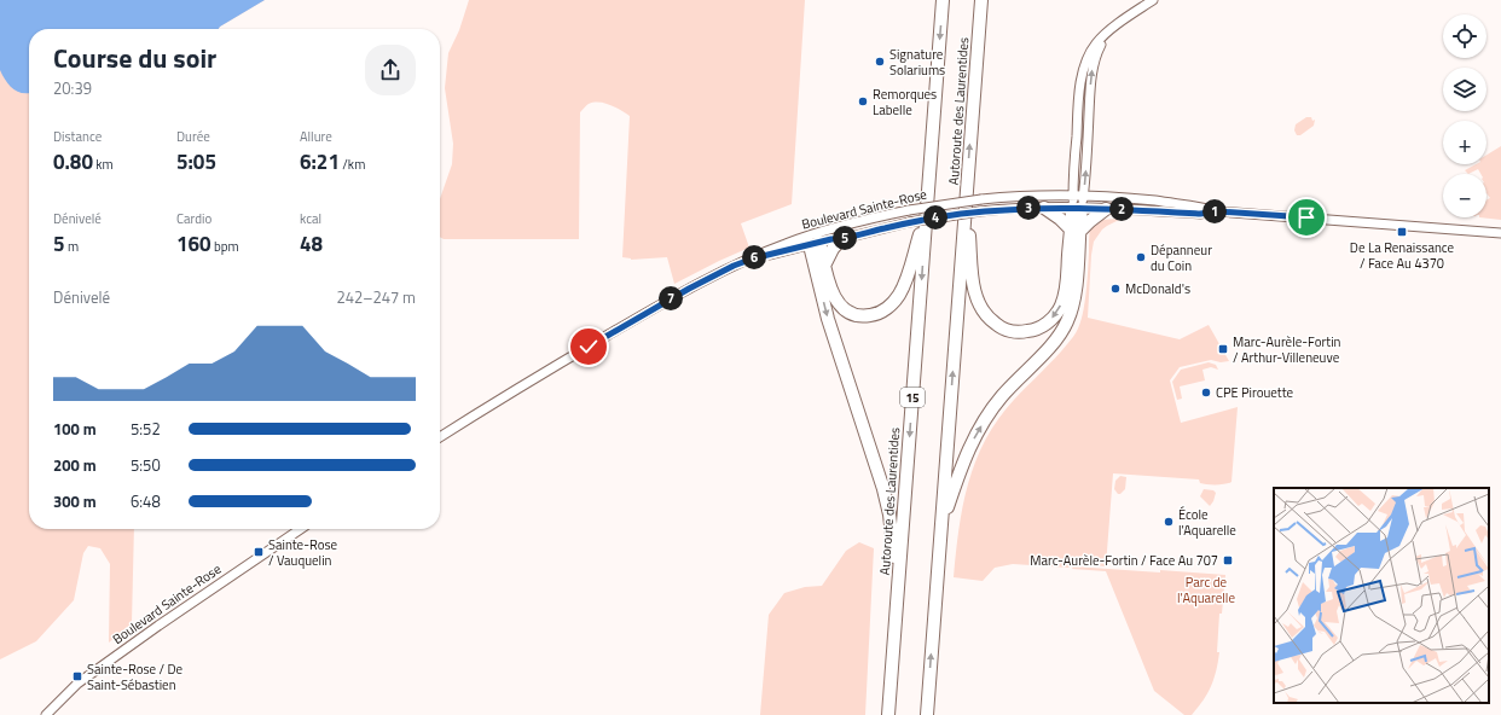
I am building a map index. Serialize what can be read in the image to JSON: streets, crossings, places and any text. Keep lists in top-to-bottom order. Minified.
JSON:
{"streets":{"highway":["Autoroute des Laurentides","15"],"street":["Boulevard Sainte-Rose"]},"parks":["Parc de l'Aquarelle"],"places":{"other":["Signature Solariums","Remorques Labelle","Dépanneur du Coin","McDonald's","CPE Pirouette","École l'Aquarelle"],"transit":["De La Renaissance / Face Au 4370","Marc-Aurèle-Fortin / Arthur-Villeneuve","Sainte-Rose / Vauquelin","Marc-Aurèle-Fortin / Face Au 707","Sainte-Rose / De Saint-Sébastien"]},"page":{"map_buttons":["+","−"],"heading":["Course du soir","20:39"],"stats":[["Distance","0.80 km"],["Durée","5:05"],["Allure","6:21 /km"],["Dénivelé","5 m"],["Cardio","160 bpm"],["kcal","48"]],"pins":["3","2","1","4","5","6","7"],"chart":["Dénivelé","242–247 m"],"list":[{"name":"100 m","note":"5:52"},{"name":"200 m","note":"5:50"},{"name":"300 m","note":"6:48"}]}}
